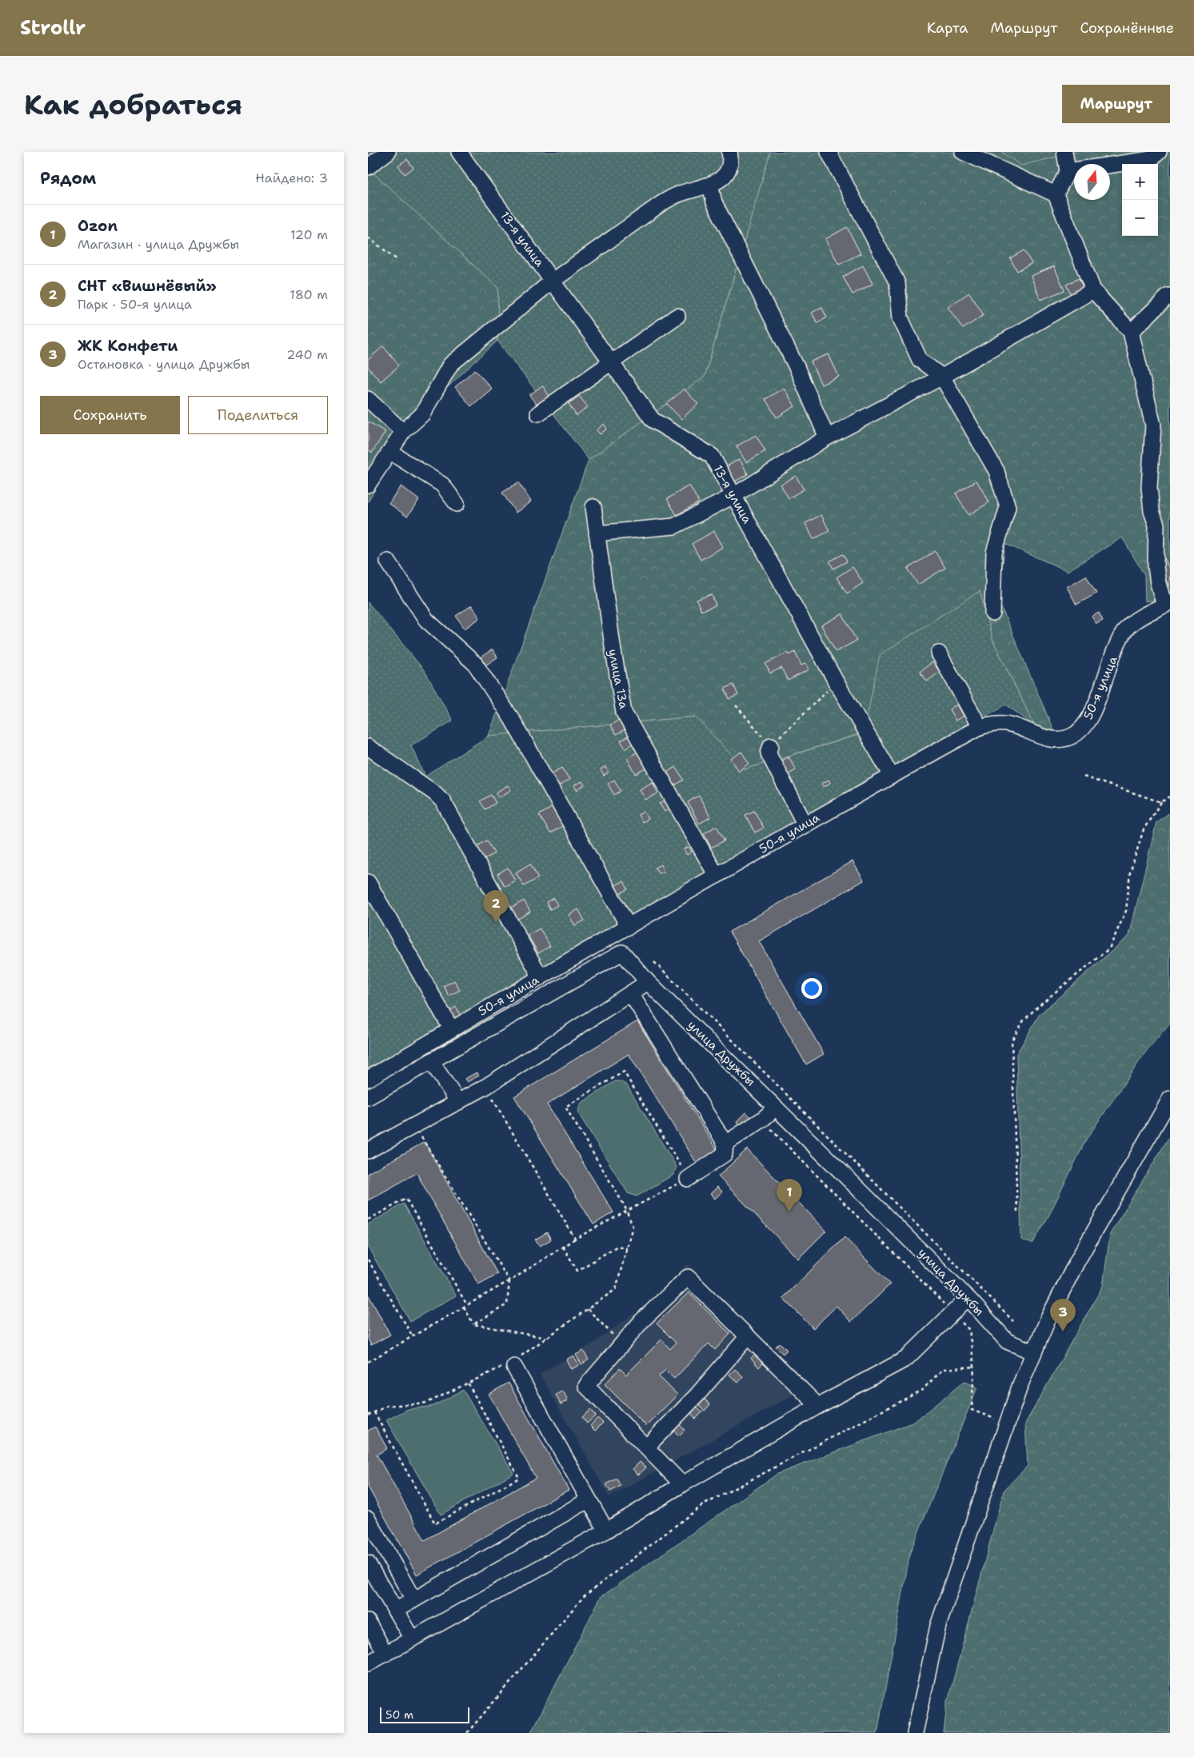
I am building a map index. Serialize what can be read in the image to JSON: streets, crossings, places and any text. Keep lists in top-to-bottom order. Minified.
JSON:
{"streets":{"street":["13-я улица","улица 13а","50-я улица","улица Дружбы"]},"crossings":[["13-я улица","50-я улица"],["улица 13а","50-я улица"]],"scale_bar":"50 m","north":"top","page":{"header":"Strollr","nav":["Карта","Маршрут","Сохранённые"],"buttons":["Маршрут",["Сохранить","Поделиться"]],"title":"Как добраться","heading":["Рядом","Найдено: 3"],"map_buttons":["+","−"],"list":[{"mark":"1","name":"Ozon","note":"Магазин · улица Дружбы","value":"120 m"},{"mark":"2","name":"СНТ «Вишнёвый»","note":"Парк · 50-я улица","value":"180 m"},{"mark":"3","name":"ЖК Конфети","note":"Остановка · улица Дружбы","value":"240 m"}],"pins":["2","1","3"],"scale":"50 m"}}
